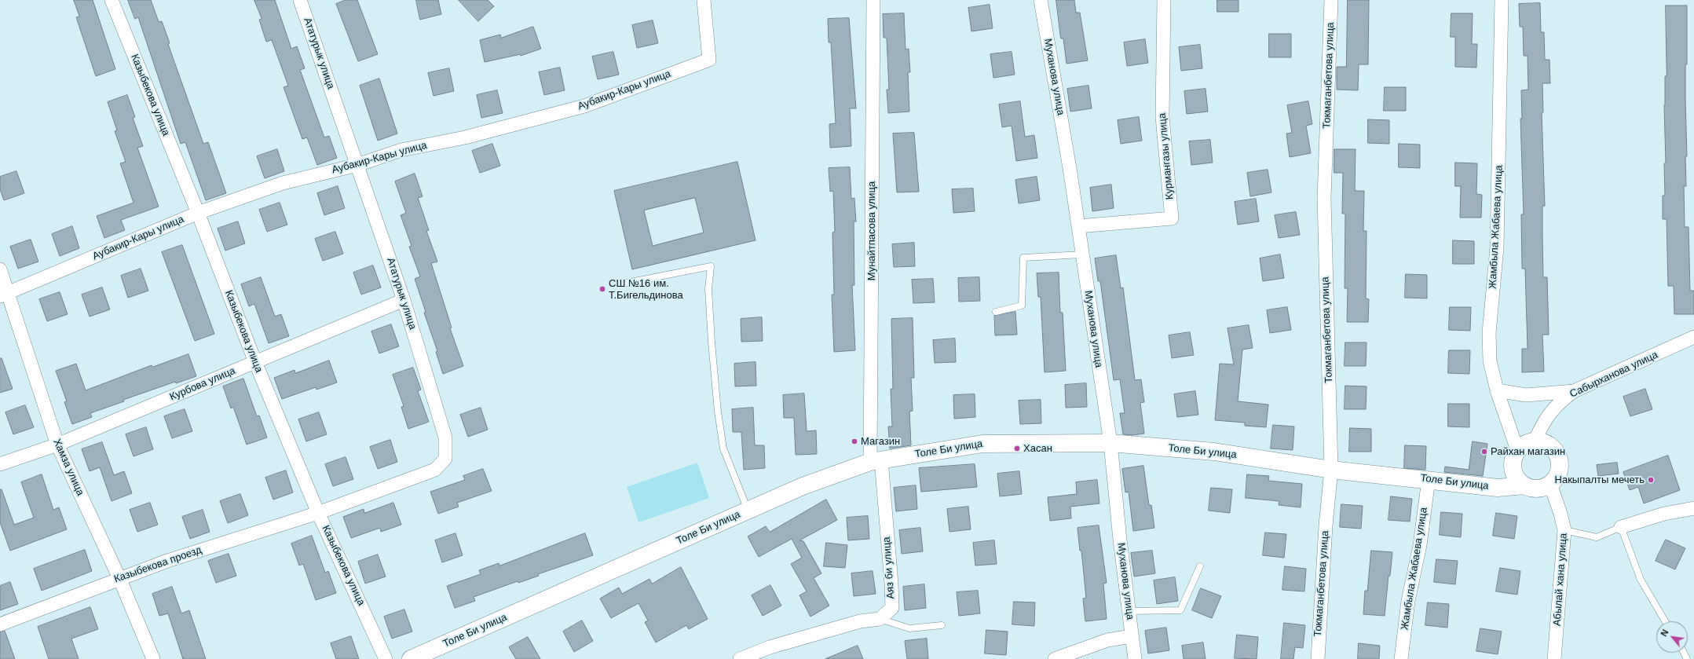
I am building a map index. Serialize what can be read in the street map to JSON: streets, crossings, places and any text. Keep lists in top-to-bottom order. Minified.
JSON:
{"streets":{"street":["Ататурык улица","Токмаганбетова улица","Муханова улица","Аубакир-Кары улица","Казыбекова улица","Курмангазы улица","Жамбыла Жабаева улица","Мунайтпасова улица","Сабырханова улица","Курбова улица","Толе Би улица","Хамза улица","Казыбекова проезд","Аяз би улица","Абылай хана улица"]},"crossings":[["Ататурык улица","Аубакир-Кары улица"],["Ататурык улица","Казыбекова улица"],["Ататурык улица","Курбова улица"],["Ататурык улица","Казыбекова проезд"],["Токмаганбетова улица","Толе Би улица"],["Муханова улица","Курмангазы улица"],["Муханова улица","Толе Би улица"],["Аубакир-Кары улица","Казыбекова улица"],["Аубакир-Кары улица","Хамза улица"],["Казыбекова улица","Курбова улица"],["Казыбекова улица","Казыбекова проезд"],["Жамбыла Жабаева улица","Сабырханова улица"],["Жамбыла Жабаева улица","Толе Би улица"],["Жамбыла Жабаева улица","Абылай хана улица"],["Мунайтпасова улица","Толе Би улица"],["Мунайтпасова улица","Аяз би улица"],["Сабырханова улица","Толе Би улица"],["Сабырханова улица","Абылай хана улица"],["Курбова улица","Хамза улица"],["Толе Би улица","Аяз би улица"],["Толе Би улица","Абылай хана улица"],["Хамза улица","Казыбекова проезд"]],"places":["СШ №16 им. Т.Бигельдинова","Магазин","Хасан","Райхан магазин","Накыпалты мечеть"],"north":"top left"}
